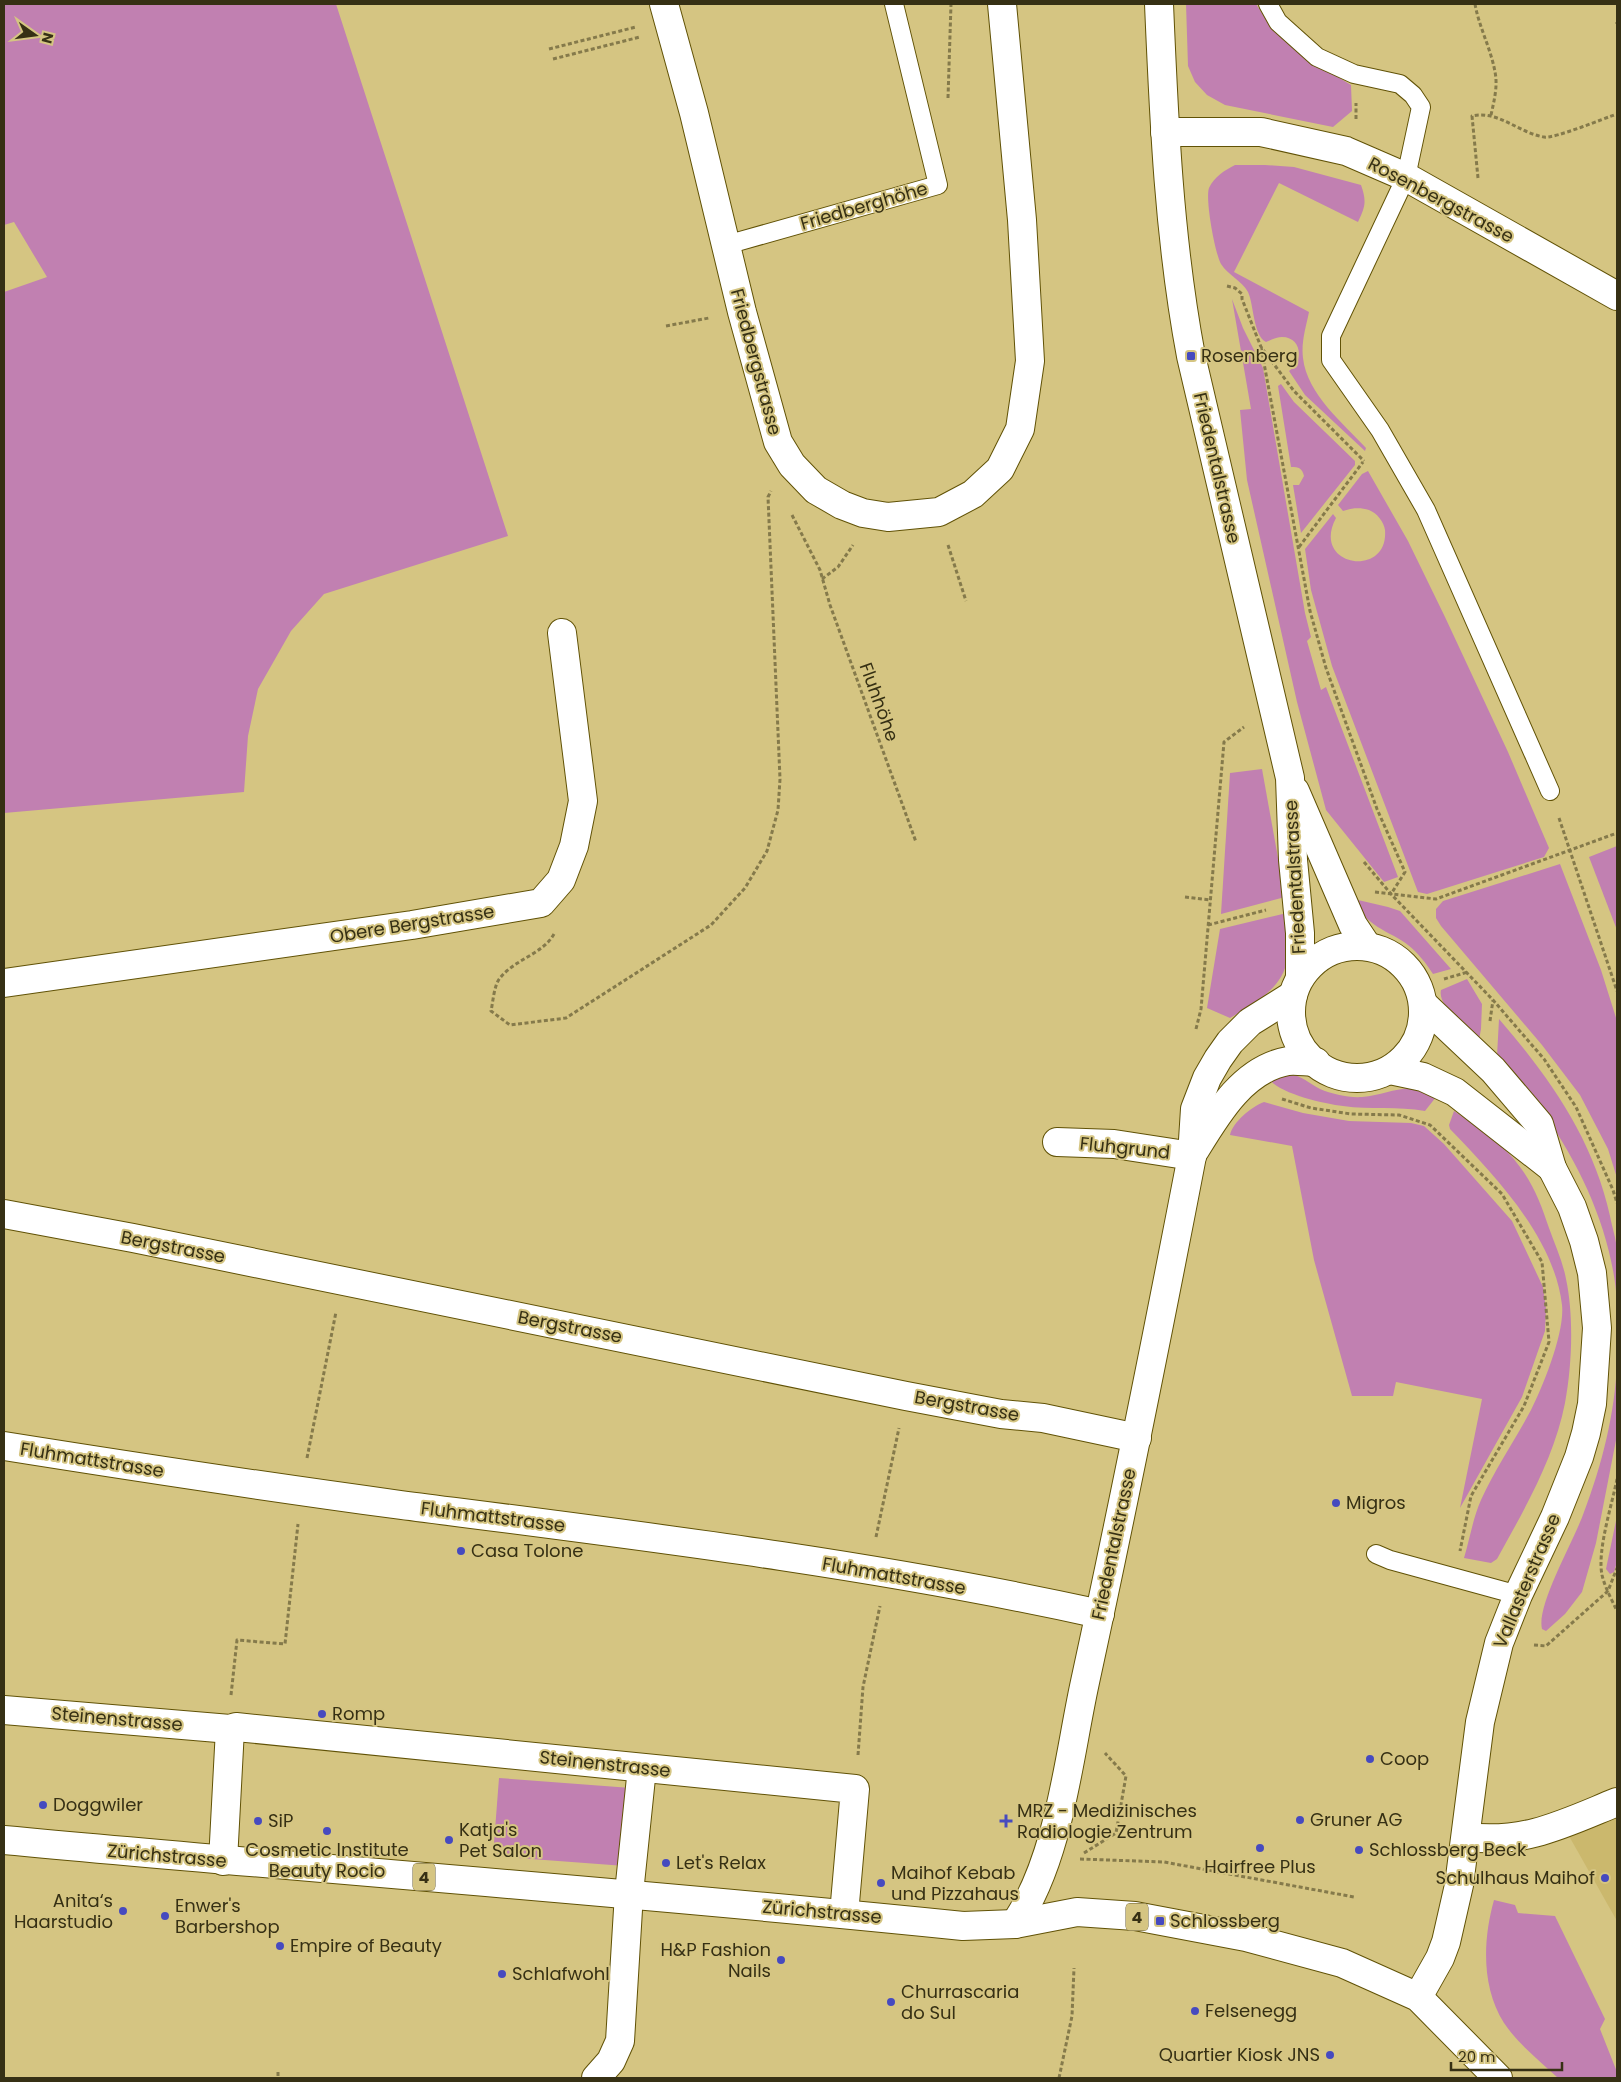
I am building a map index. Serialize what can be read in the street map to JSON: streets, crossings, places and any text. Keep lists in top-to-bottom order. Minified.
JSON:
{"streets":{"street":["Rosenbergstrasse","Friedbergstrasse","Friedentalstrasse","Obere Bergstrasse","Fluhgrund","Bergstrasse","Fluhmattstrasse","Vallasterstrasse","Steinenstrasse","Zürichstrasse","4"],"lane":["Friedberghöhe"],"path":["Fluhhöhe"]},"crossings":[["Rosenbergstrasse","Friedentalstrasse"],["Friedberghöhe","Friedbergstrasse"],["Friedentalstrasse","Fluhgrund"],["Friedentalstrasse","Bergstrasse"],["Friedentalstrasse","Fluhmattstrasse"],["Friedentalstrasse","Vallasterstrasse"],["Friedentalstrasse","Zürichstrasse"],["Friedentalstrasse","4"],["Vallasterstrasse","4"],["Zürichstrasse","4"]],"places":{"transit":["Rosenberg","Schlossberg"],"other":["Migros","Casa Tolone","Romp","Coop","Doggwiler","Gruner AG","SiP","Cosmetic Institute Beauty Rocio","Katja's Pet Salon","Hairfree Plus","Schlossberg Beck","Let's Relax","Schulhaus Maihof","Maihof Kebab und Pizzahaus","Anita‘s Haarstudio","Enwer's Barbershop","Empire of Beauty","H&P Fashion Nails","Schlafwohl","Churrascaria do Sul","Felsenegg","Quartier Kiosk JNS"],"health":["MRZ - Medizinisches Radiologie Zentrum"]},"scale_bar":"20 m","north":"right"}
